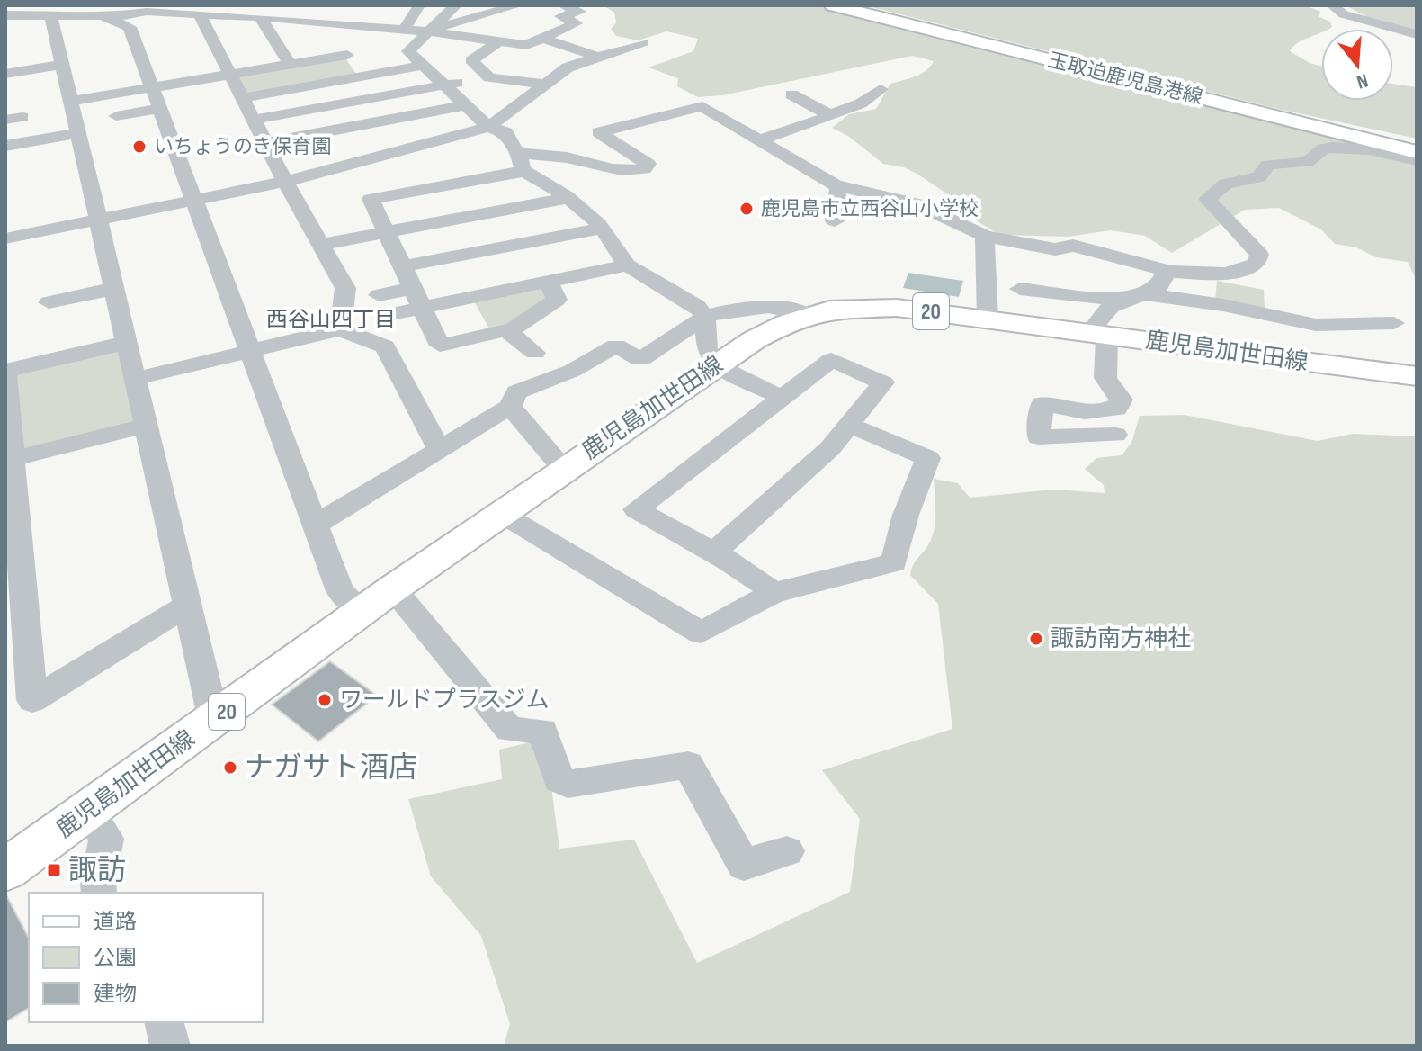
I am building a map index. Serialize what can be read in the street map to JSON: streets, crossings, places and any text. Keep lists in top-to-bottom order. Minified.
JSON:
{"streets":{"main road":["玉取迫鹿児島港線","20","鹿児島加世田線"]},"districts":["西谷山四丁目"],"places":{"other":["いちょうのき保育園","鹿児島市立西谷山小学校","諏訪南方神社","ワールドプラスジム","ナガサト酒店"],"transit":["諏訪"]},"legend":["道路","公園","建物"],"north":"bottom"}
